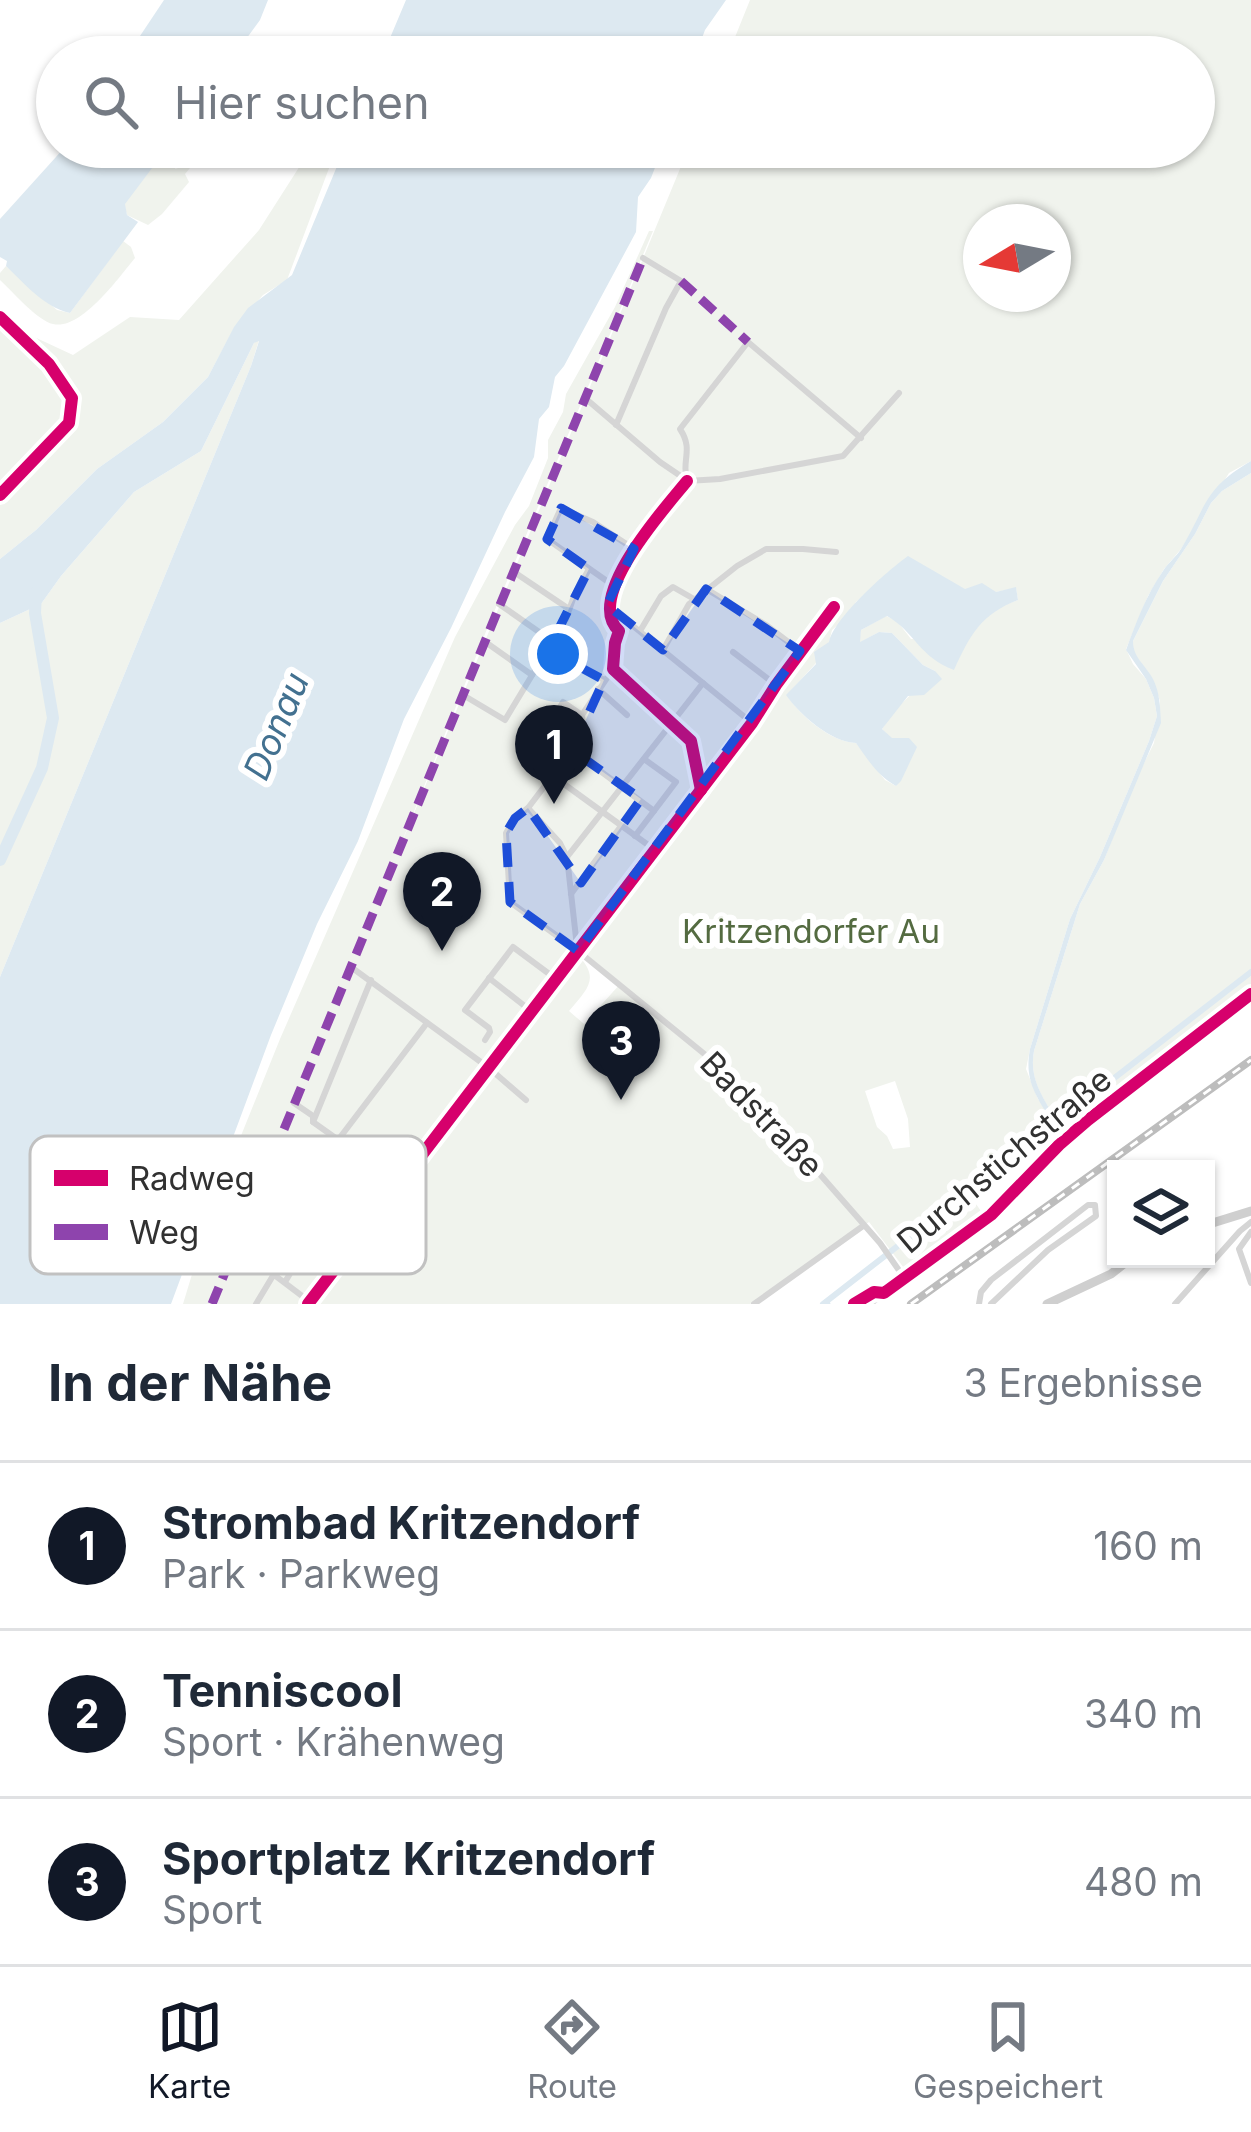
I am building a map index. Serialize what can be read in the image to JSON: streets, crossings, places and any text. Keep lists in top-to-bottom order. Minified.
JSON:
{"streets":{"street":["Badstraße","Durchstichstraße"]},"crossings":[["Badstraße","Durchstichstraße"]],"water":["Donau"],"parks":["Kritzendorfer Au"],"legend":["Radweg","Weg"],"north":"left","page":{"search":"Hier suchen","pins":["1","2","3"],"heading":["In der Nähe","3 Ergebnisse"],"list":[{"mark":"1","name":"Strombad Kritzendorf","note":"Park · Parkweg","value":"160 m"},{"mark":"2","name":"Tenniscool","note":"Sport · Krähenweg","value":"340 m"},{"mark":"3","name":"Sportplatz Kritzendorf","note":"Sport","value":"480 m"}],"nav":["Karte","Route","Gespeichert"]}}
